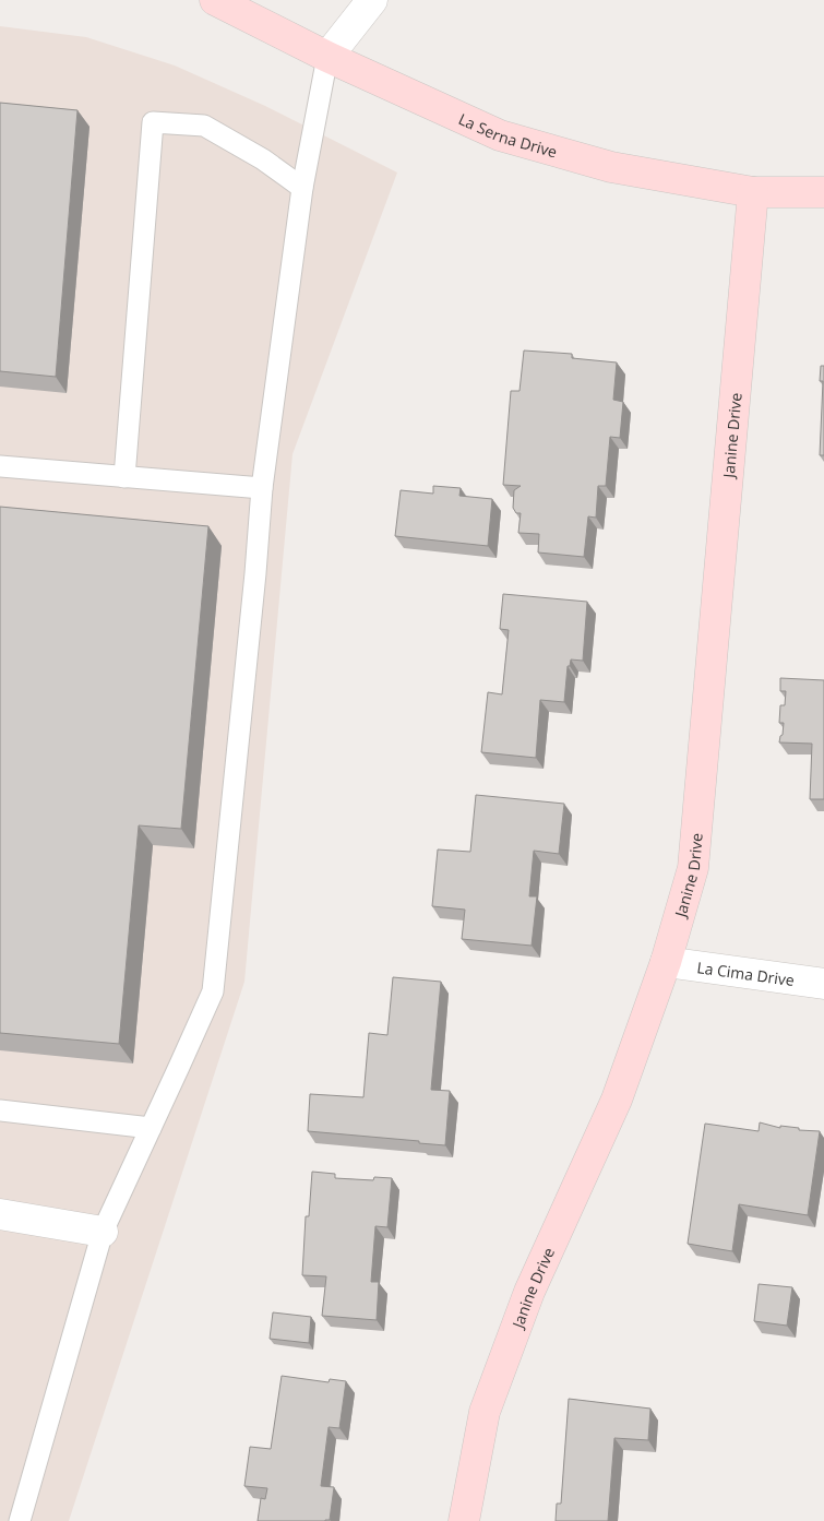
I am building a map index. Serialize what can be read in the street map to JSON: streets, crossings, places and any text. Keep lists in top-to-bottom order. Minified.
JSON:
{"streets":{"street":["La Serna Drive","Janine Drive","La Cima Drive"]},"crossings":[["La Serna Drive","Janine Drive"],["Janine Drive","La Cima Drive"]]}
